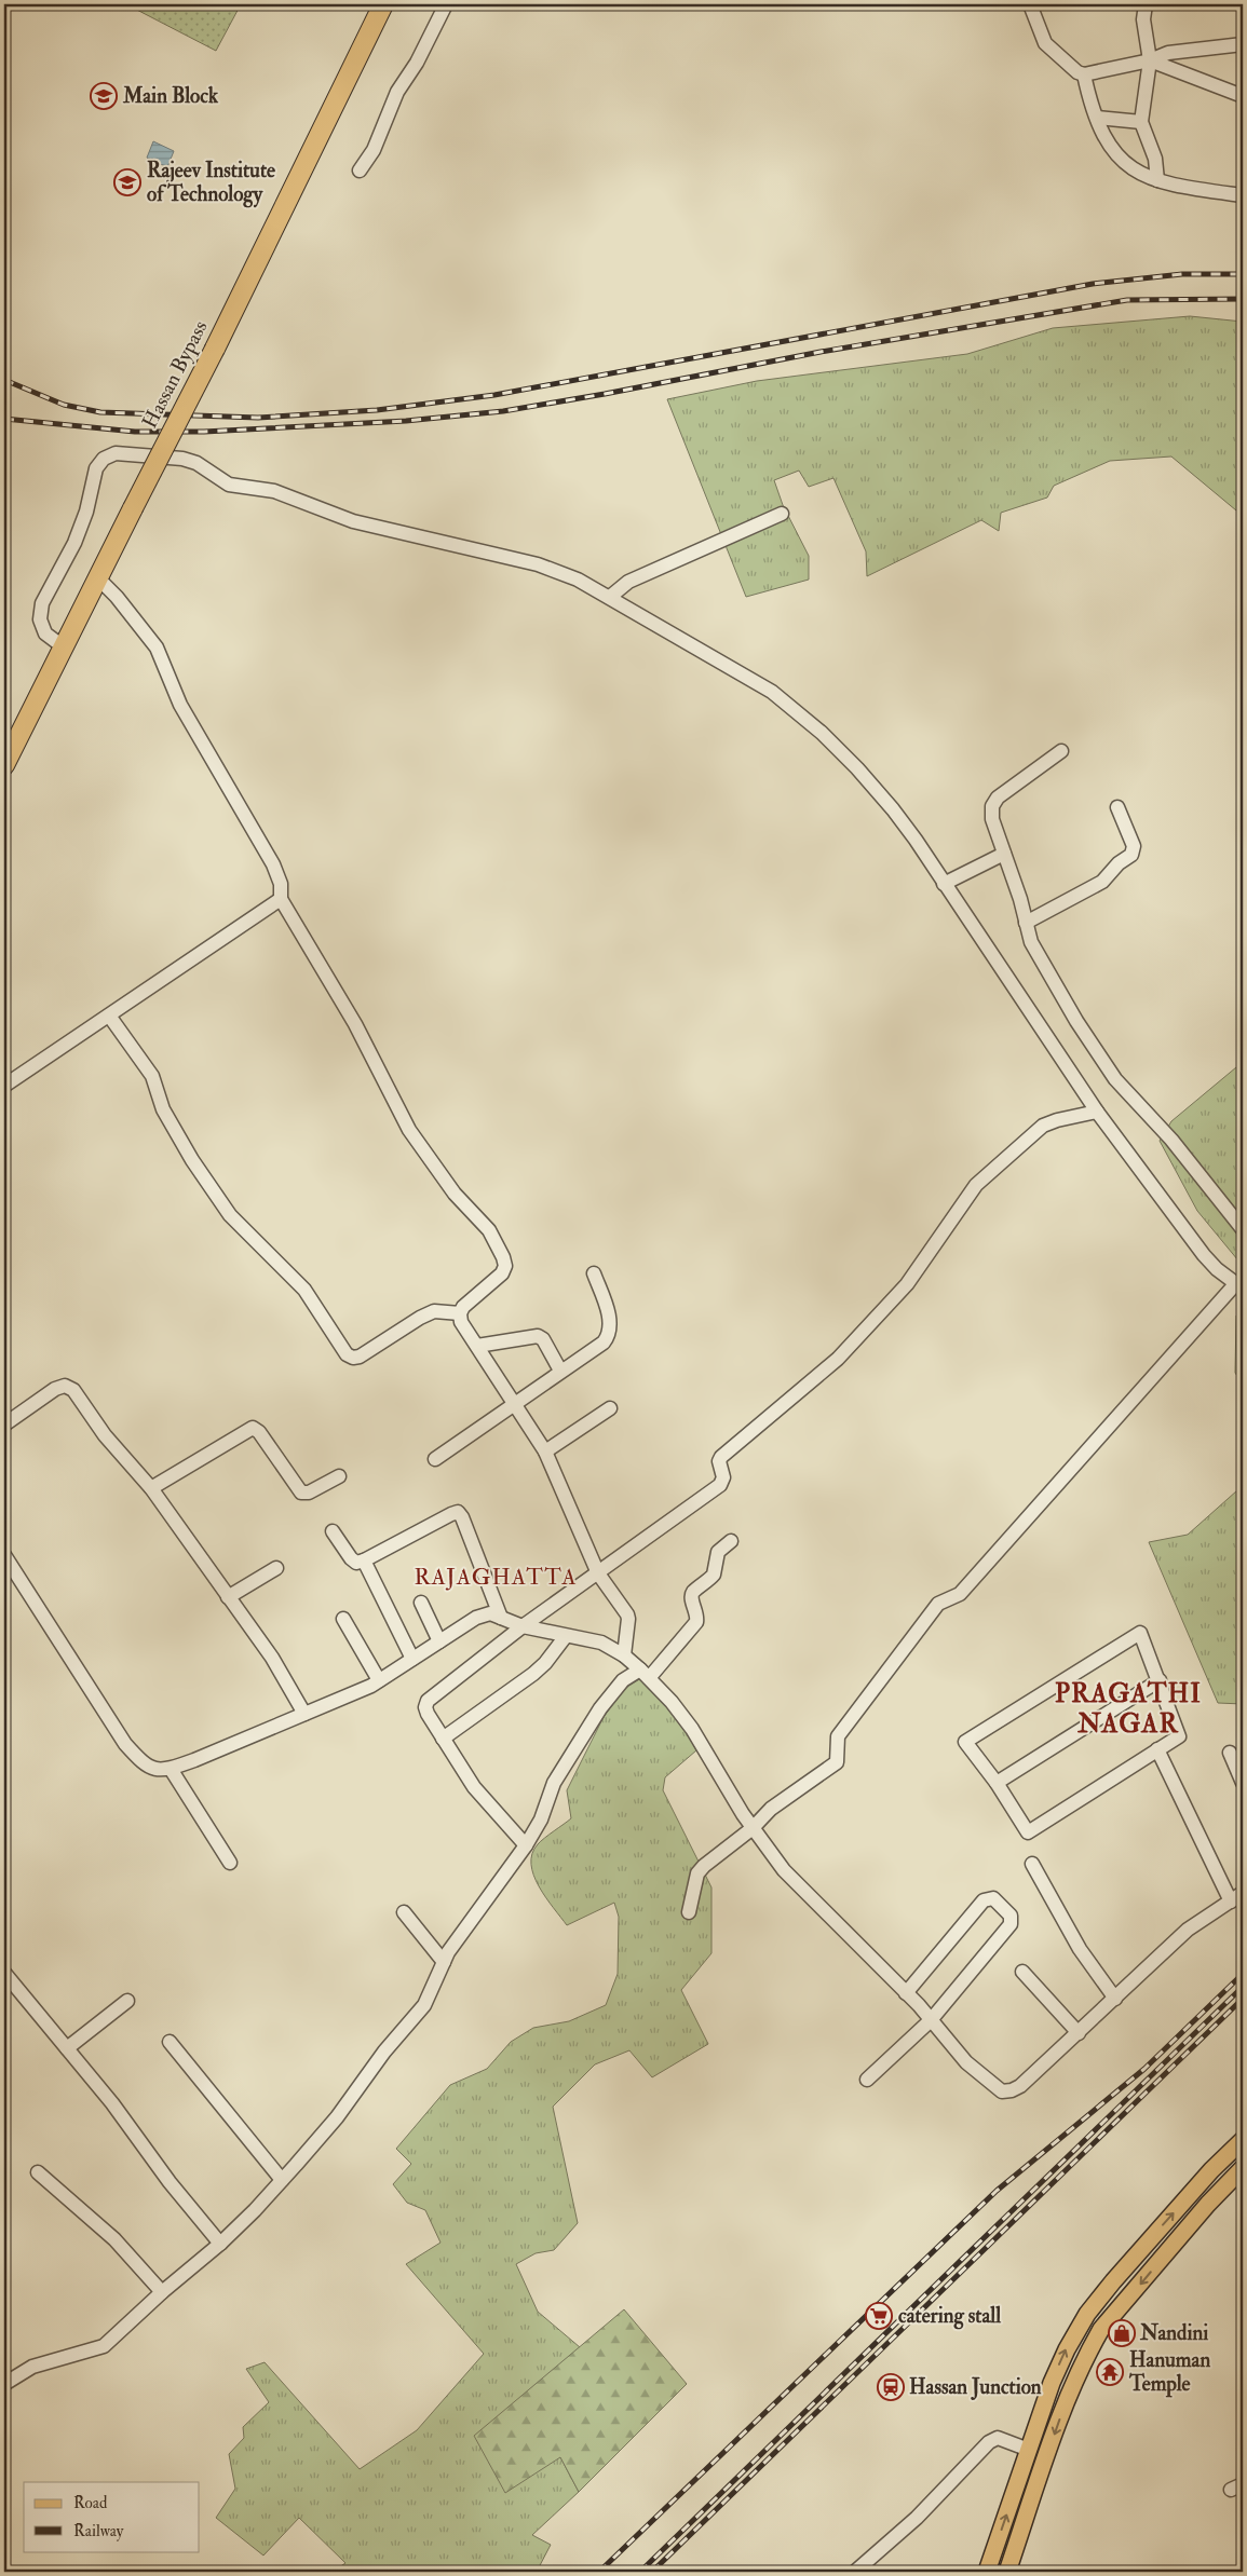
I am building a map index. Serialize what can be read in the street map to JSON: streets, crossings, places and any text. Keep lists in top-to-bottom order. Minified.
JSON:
{"streets":{"highway":["Hassan Bypass"]},"districts":["RAJAGHATTA","PRAGATHI NAGAR"],"places":{"school or university":["Main Block","Rajeev Institute of Technology"],"supermarket":["catering stall"],"shop":["Nandini"],"temple":["Hanuman Temple"],"station":["Hassan Junction"]},"legend":["Road","Railway"]}
